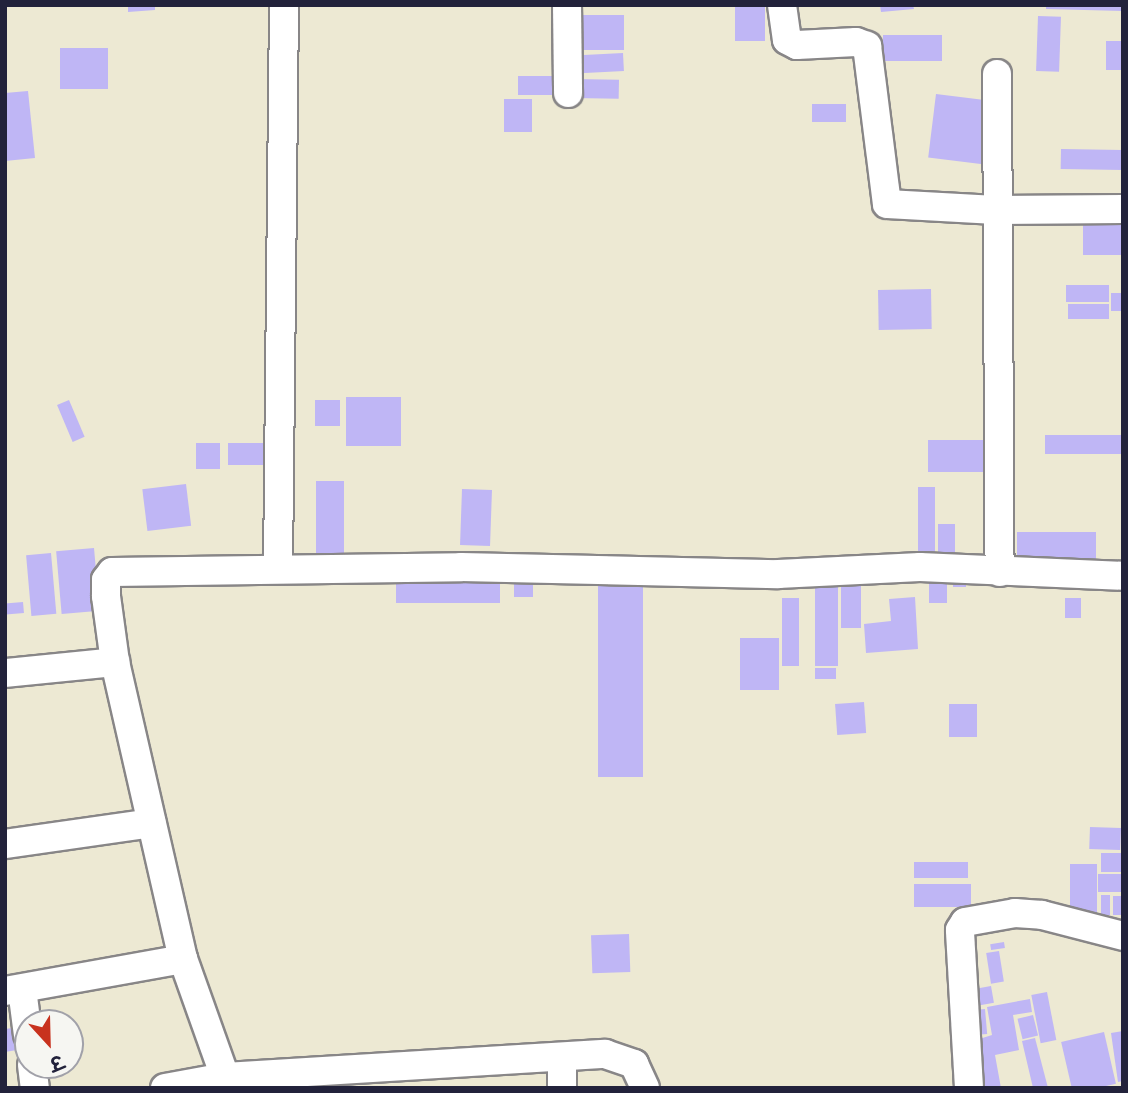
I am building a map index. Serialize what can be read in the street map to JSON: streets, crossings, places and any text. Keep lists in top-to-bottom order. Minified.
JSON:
{"north":"bottom"}
